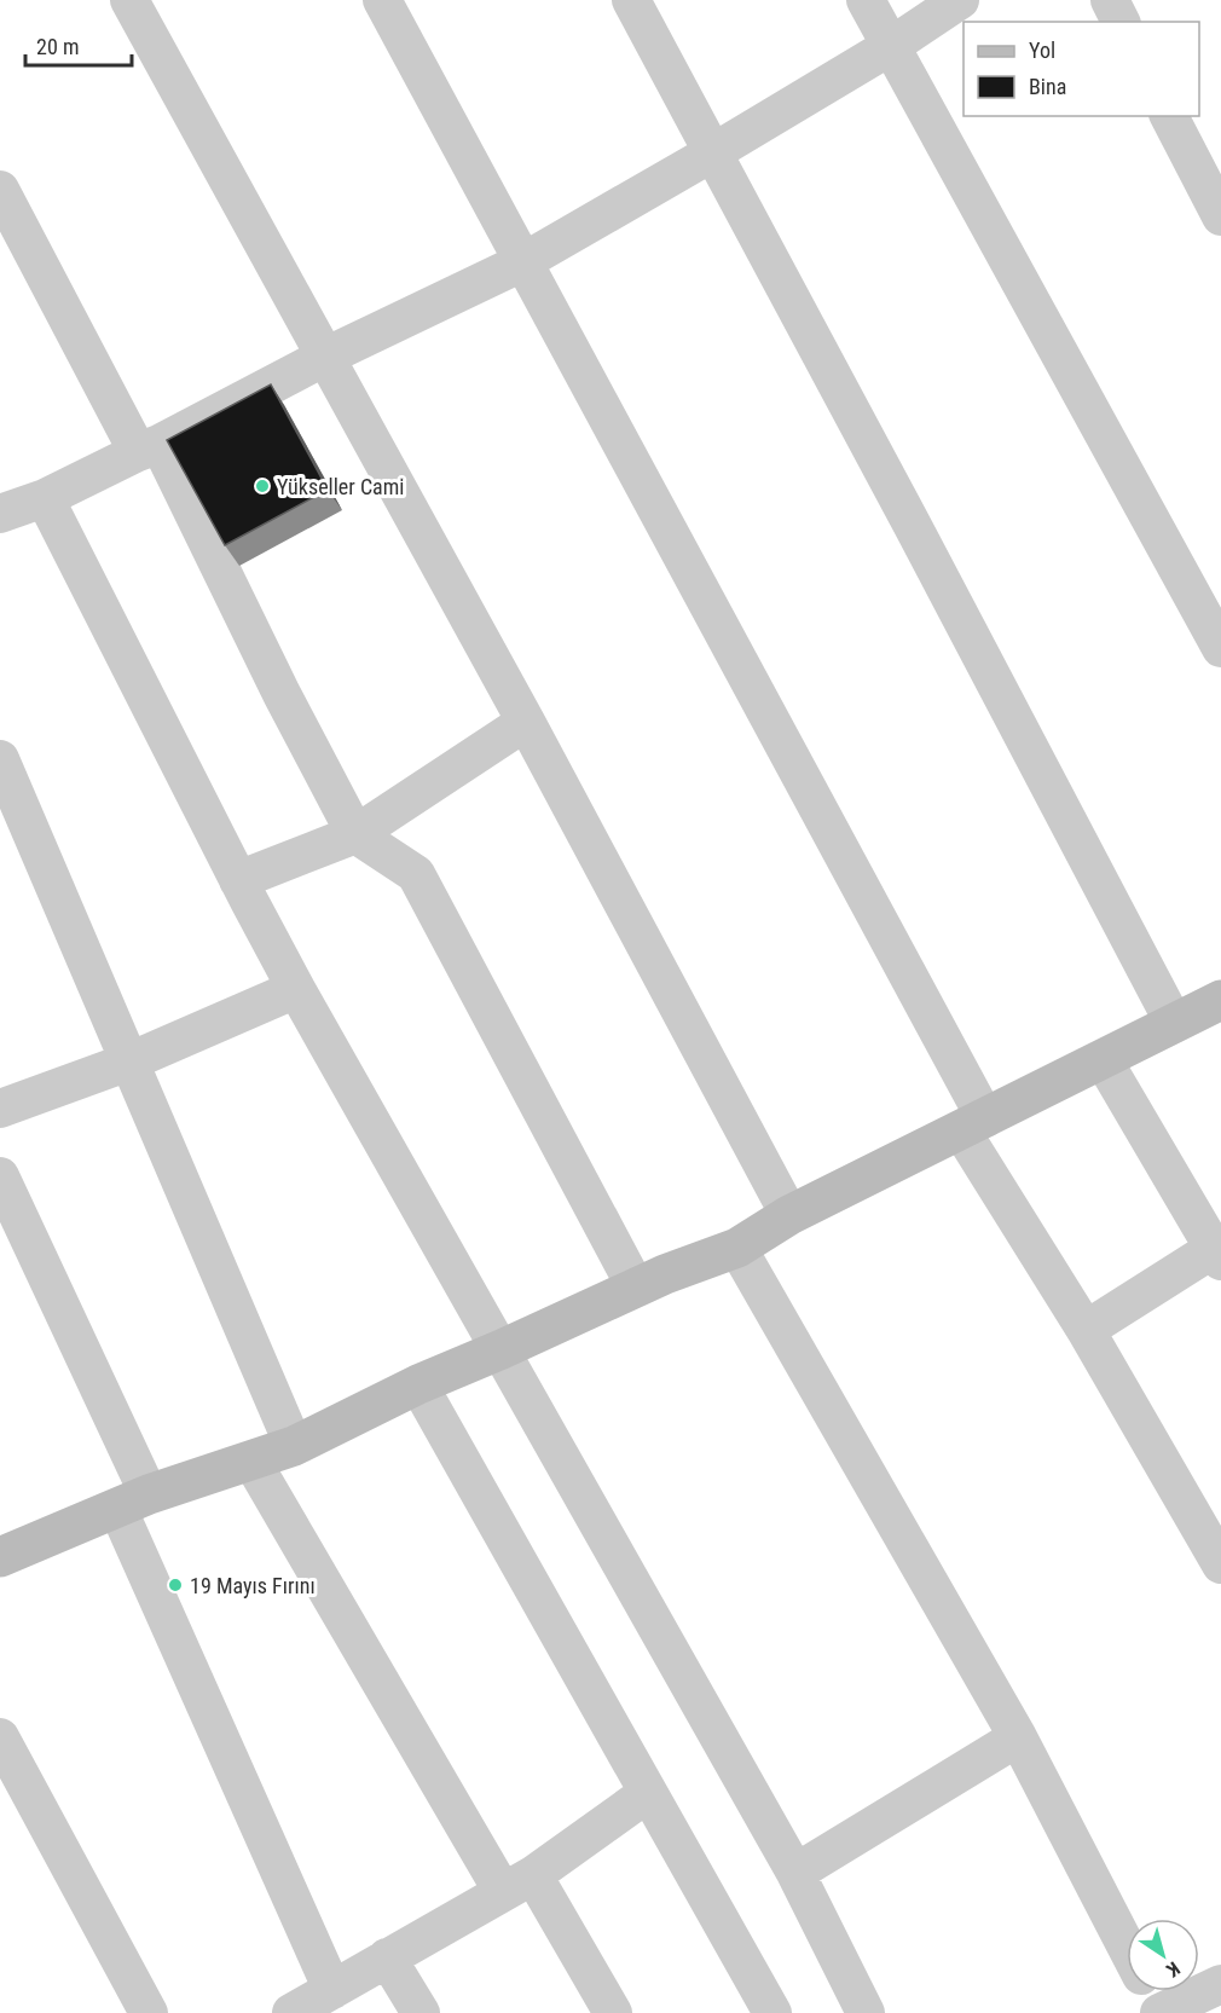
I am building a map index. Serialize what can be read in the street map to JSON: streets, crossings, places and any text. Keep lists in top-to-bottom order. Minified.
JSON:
{"places":["Yükseller Cami","19 Mayıs Fırını"],"legend":["Yol","Bina"],"scale_bar":"20 m","north":"bottom right"}
